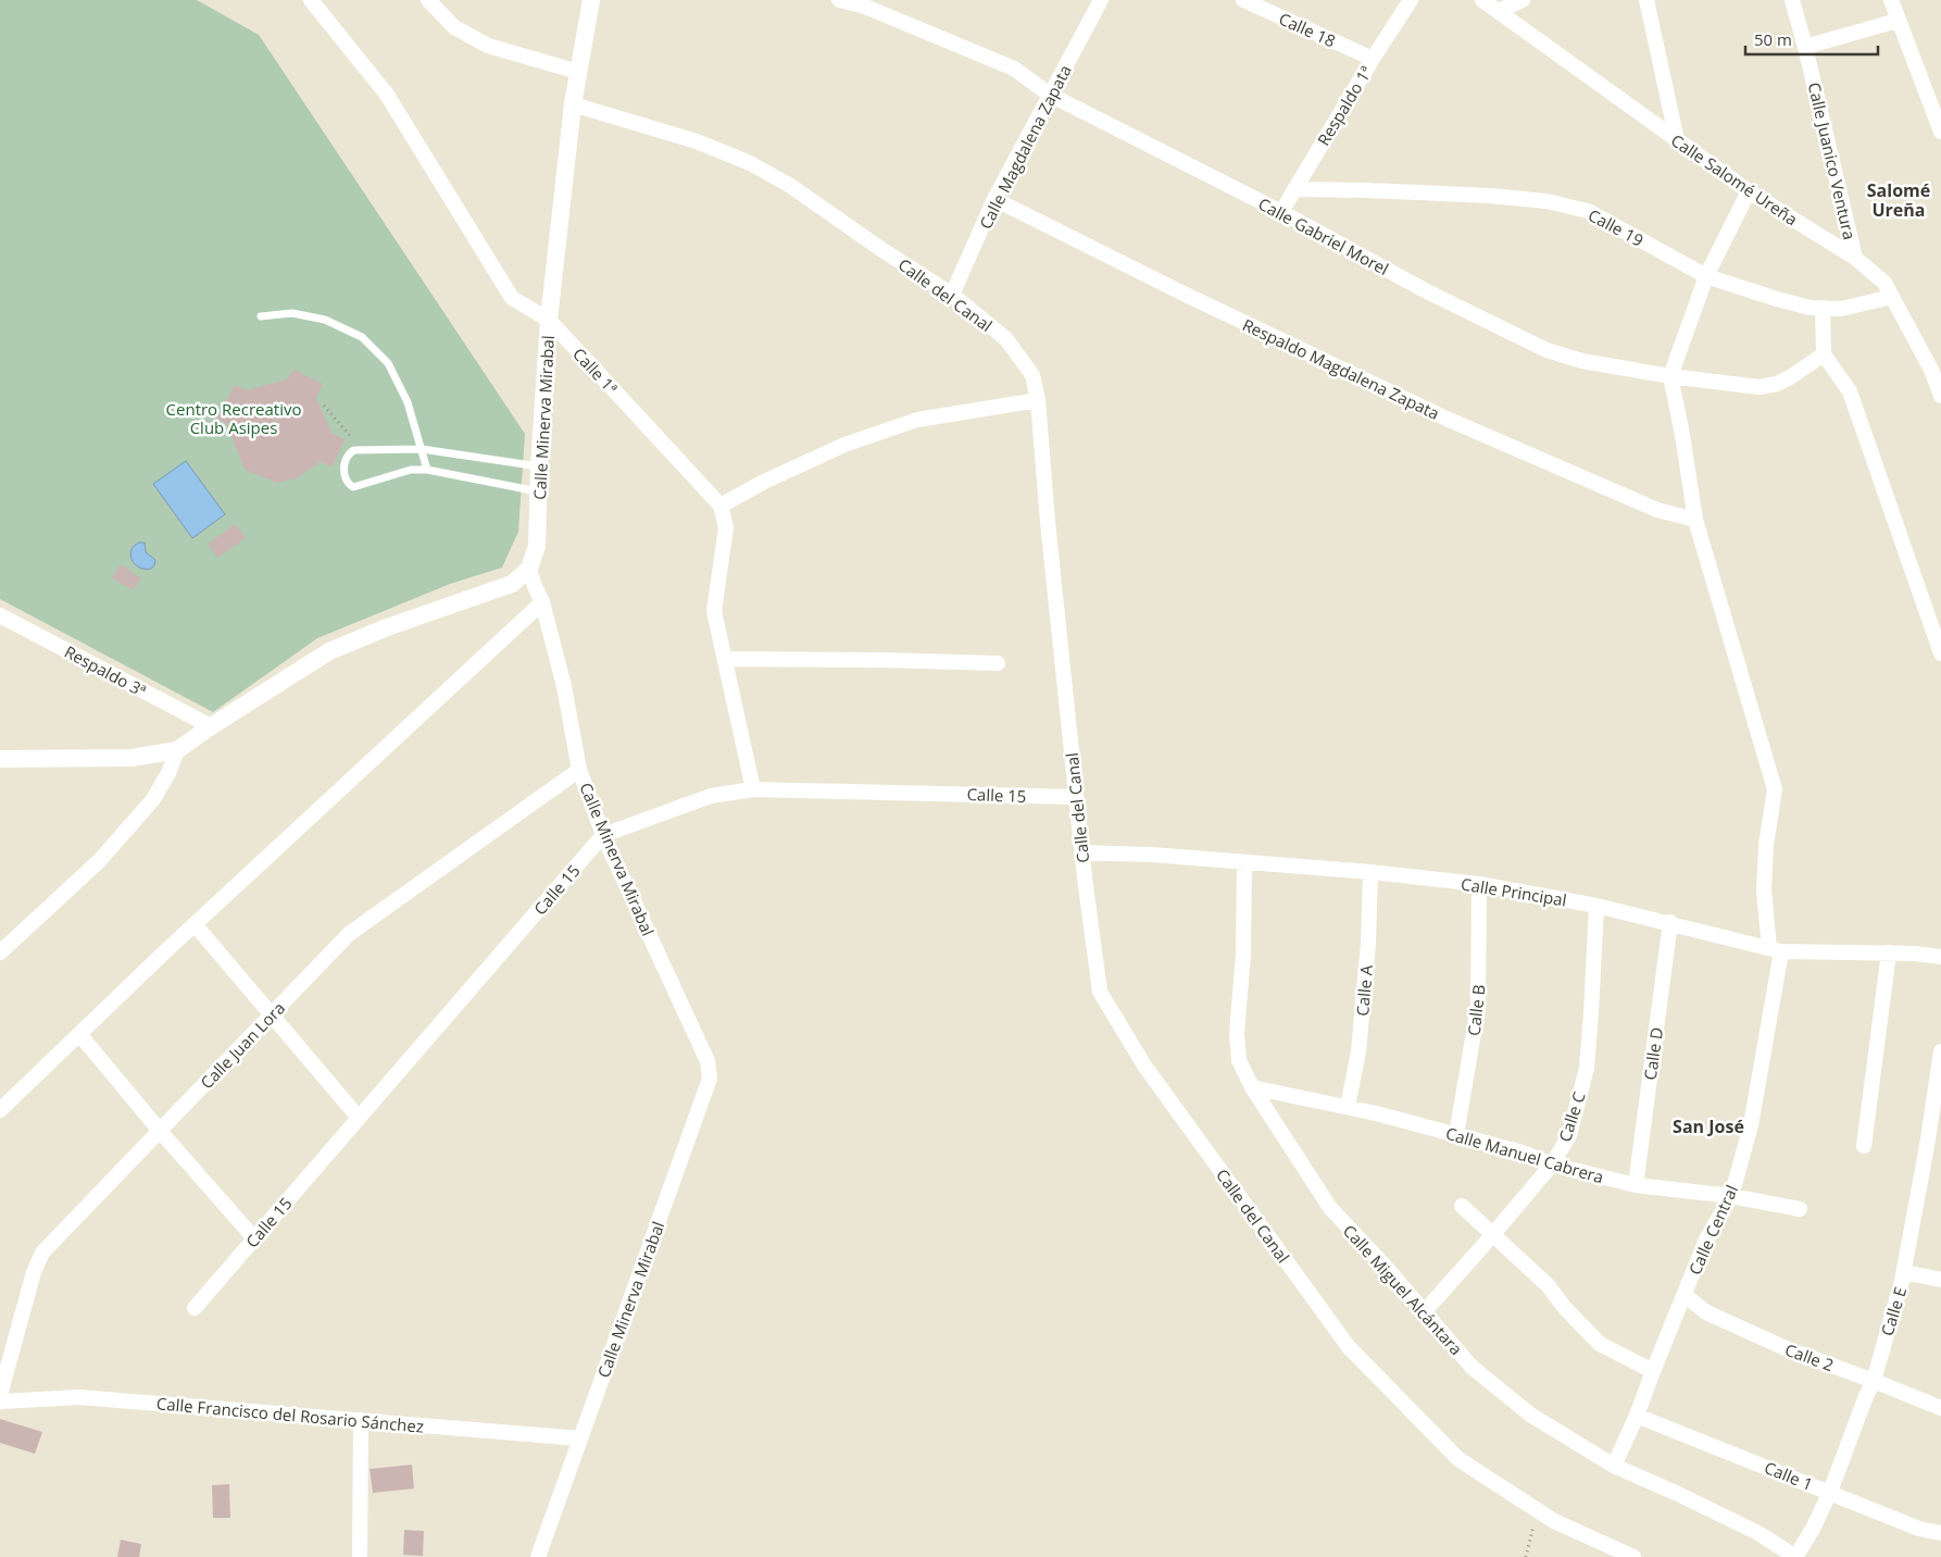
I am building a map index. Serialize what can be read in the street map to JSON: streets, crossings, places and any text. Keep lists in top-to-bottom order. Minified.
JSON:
{"streets":{"street":["Calle 18","Respaldo 1ª","Calle Magdalena Zapata","Calle Juanico Ventura","Calle Salomé Ureña","Calle 19","Calle Gabriel Morel","Calle del Canal","Respaldo Magdalena Zapata","Calle 1ª","Calle Minerva Mirabal","Respaldo 3ª","Calle 15","Calle Principal","Calle A","Calle B","Calle Juan Lora","Calle D","Calle C","Calle Manuel Cabrera","Calle Central","Calle Miguel Alcántara","Calle E","Calle 2","Calle Francisco del Rosario Sánchez","Calle 1"]},"crossings":[["Calle 18","Respaldo 1ª"],["Respaldo 1ª","Calle 19"],["Respaldo 1ª","Calle Gabriel Morel"],["Calle Magdalena Zapata","Calle Gabriel Morel"],["Calle Magdalena Zapata","Calle del Canal"],["Calle Magdalena Zapata","Respaldo Magdalena Zapata"],["Calle Juanico Ventura","Calle Salomé Ureña"],["Calle Salomé Ureña","Calle 19"],["Calle Gabriel Morel","Calle Central"],["Calle del Canal","Calle Minerva Mirabal"],["Calle del Canal","Calle 15"],["Calle del Canal","Calle Principal"],["Respaldo Magdalena Zapata","Calle Central"],["Calle 1ª","Calle Minerva Mirabal"],["Calle Minerva Mirabal","Calle 15"],["Calle Minerva Mirabal","Calle Juan Lora"],["Calle Minerva Mirabal","Calle Francisco del Rosario Sánchez"],["Calle Principal","Calle A"],["Calle Principal","Calle B"],["Calle Principal","Calle D"],["Calle Principal","Calle C"],["Calle Principal","Calle Central"],["Calle Principal","Calle Miguel Alcántara"],["Calle A","Calle Manuel Cabrera"],["Calle B","Calle Manuel Cabrera"],["Calle D","Calle Manuel Cabrera"],["Calle C","Calle Manuel Cabrera"],["Calle C","Calle Miguel Alcántara"],["Calle Manuel Cabrera","Calle Central"],["Calle Manuel Cabrera","Calle Miguel Alcántara"],["Calle Central","Calle Miguel Alcántara"],["Calle Central","Calle 2"],["Calle Central","Calle 1"],["Calle Miguel Alcántara","Calle E"],["Calle E","Calle 2"],["Calle E","Calle 1"]],"districts":["Salomé Ureña","San José"],"parks":["Centro Recreativo Club Asipes"],"scale_bar":"50 m"}
